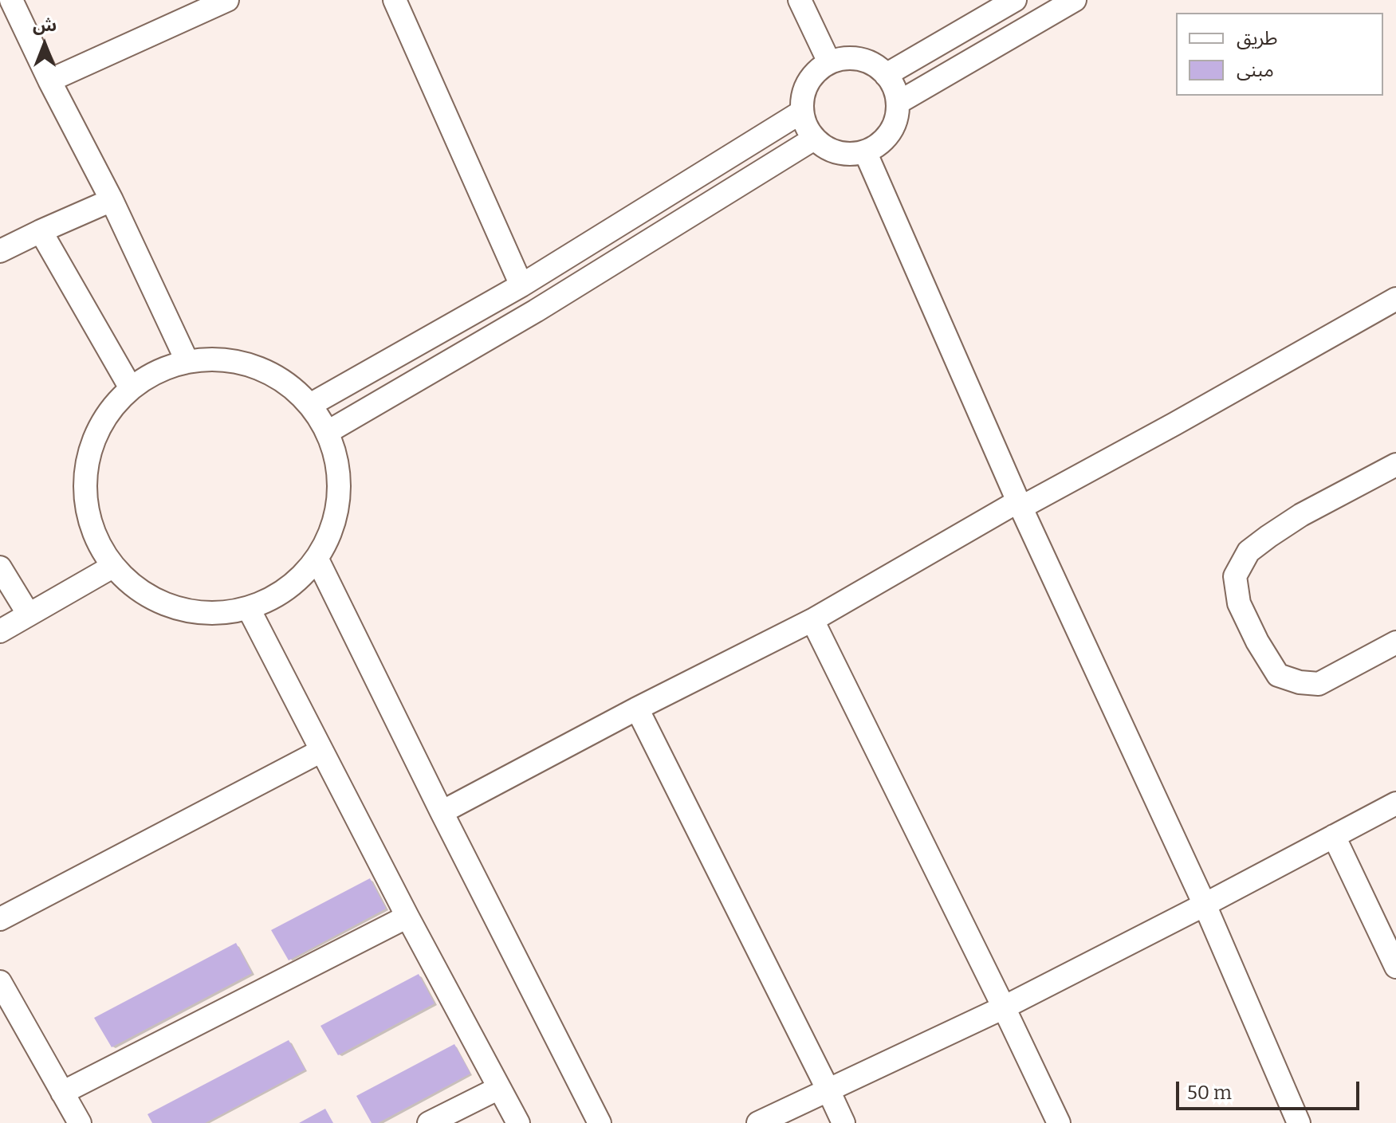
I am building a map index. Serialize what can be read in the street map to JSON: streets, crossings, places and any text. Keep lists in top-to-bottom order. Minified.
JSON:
{"legend":["طريق","مبنى"],"scale_bar":"50 m","north":"top"}
